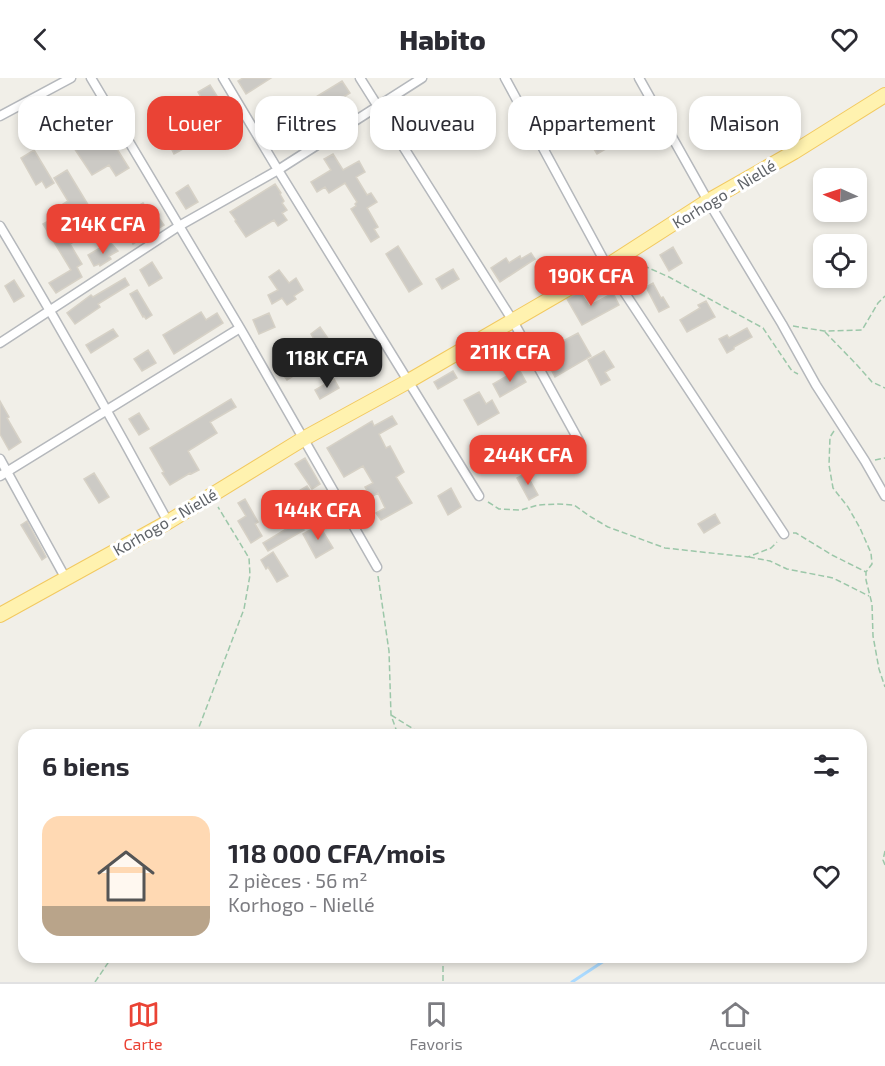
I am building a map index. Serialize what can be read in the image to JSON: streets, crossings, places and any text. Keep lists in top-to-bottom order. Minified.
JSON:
{"streets":{"main road":["Korhogo - Niellé"]},"north":"left","page":{"header":"Habito","chip":["Acheter","Louer","Filtres","Nouveau","Appartement","Maison"],"price":["214K CFA","190K CFA","211K CFA","118K CFA","244K CFA","144K CFA"],"heading":"6 biens","list":[{"name":"118 000 CFA/mois","note":"2 pièces · 56 m² · Korhogo - Niellé"}],"tabs":["Carte","Favoris","Accueil"]}}
